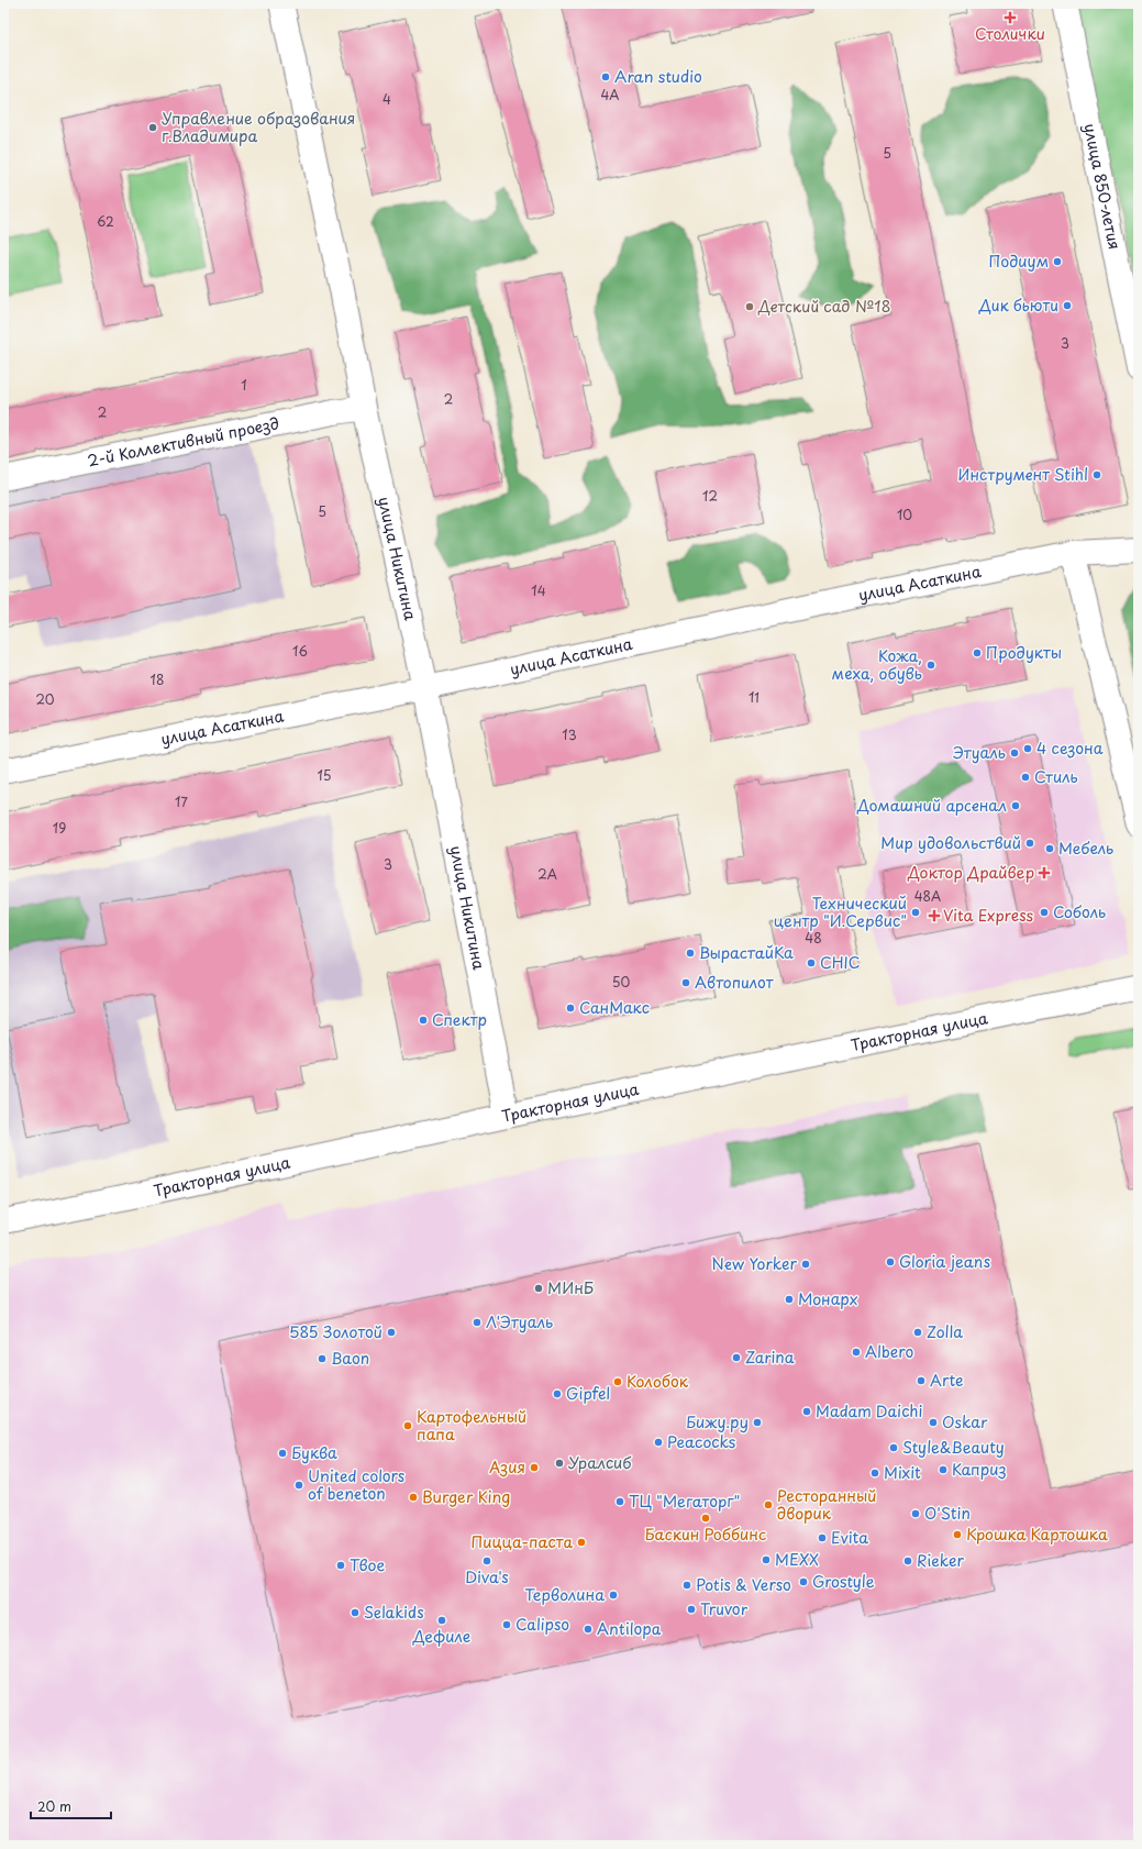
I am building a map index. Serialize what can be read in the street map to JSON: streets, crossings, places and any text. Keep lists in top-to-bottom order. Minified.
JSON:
{"streets":{"street":["улица 850-летия","2-й Коллективный проезд","улица Никитина","улица Асаткина","Тракторная улица"]},"crossings":[["2-й Коллективный проезд","улица Никитина"],["улица Никитина","улица Асаткина"],["улица Никитина","Тракторная улица"]],"places":{"health":["Столички","Доктор Драйвер","Vita Express"],"other":["Aran studio","Управление образования г.Владимира","Подиум","Дик бьюти","Детский сад №18","Инструмент Stihl","Продукты","Кожа, меха, обувь","4 сезона","Этуаль","Стиль","Домашний арсенал","Мир удовольствий","Мебель","Технический центр \"И.Сервис\"","Соболь","ВырастайКа","CHIC","Автопилот","СанМакс","Спектр","Gloria jeans","New Yorker","МИнБ","Монарх","Л'Этуаль","585 Золотой","Zolla","Albero","Zarina","Baon","Arte","Колобок","Gipfel","Madam Daichi","Бижу.ру","Oskar","Картофельный папа","Peacocks","Style&Beauty","Буква","Уралсиб","Азия","Каприз","Mixit","United colors of beneton","Burger King","ТЦ \"Мегаторг\"","Ресторанный дворик","O'Stin","Баскин Роббинс","Крошка Картошка","Evita","Пицца-паста","MEXX","Diva's","Rieker","Твое","Grostyle","Potis & Verso","Терволина","Truvor","Selakids","Дефиле","Calipso","Antilopa"]},"house_numbers":["4А","4","5","62","3","1","2","2","12","5","10","14","16","18","11","20","13","15","17","19","3","2А","48А","48","50"],"scale_bar":"20 m"}
